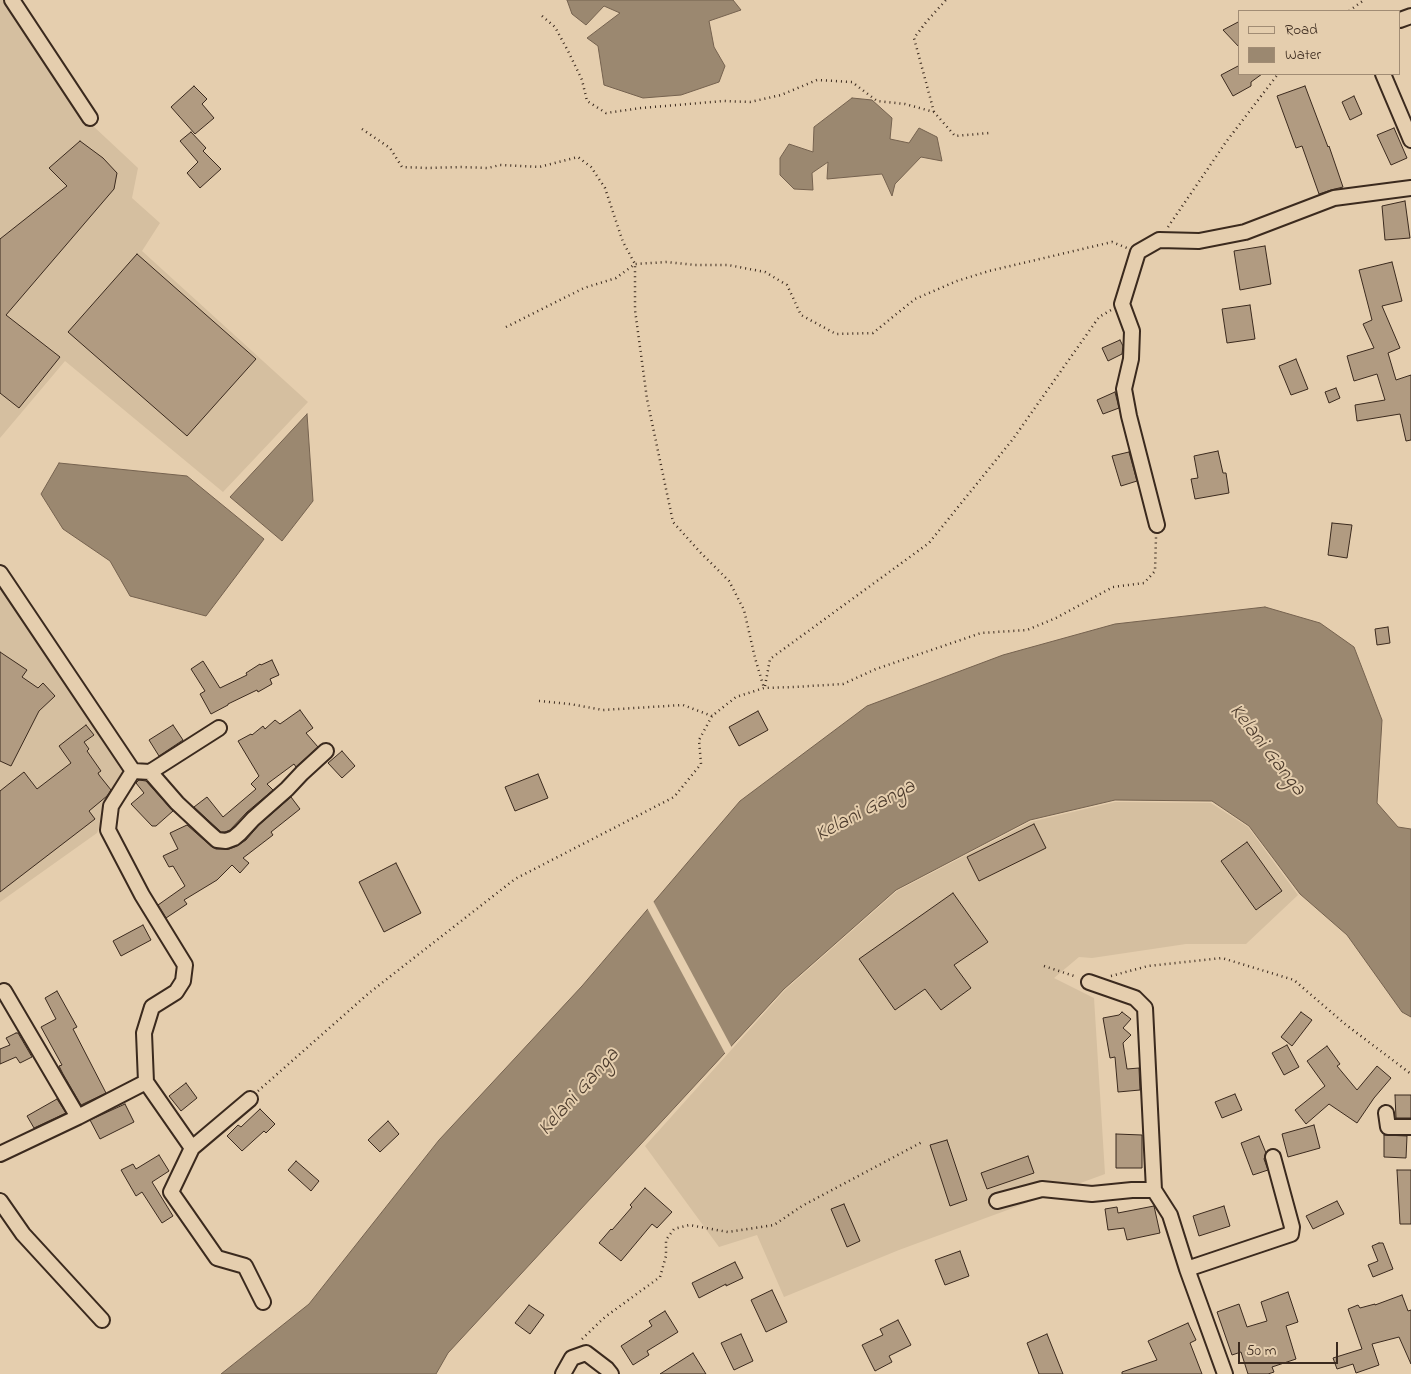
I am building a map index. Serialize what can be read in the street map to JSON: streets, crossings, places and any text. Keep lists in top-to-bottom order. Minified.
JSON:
{"water":["Kelani Ganga"],"legend":["Road","Water"],"scale_bar":"50 m"}
